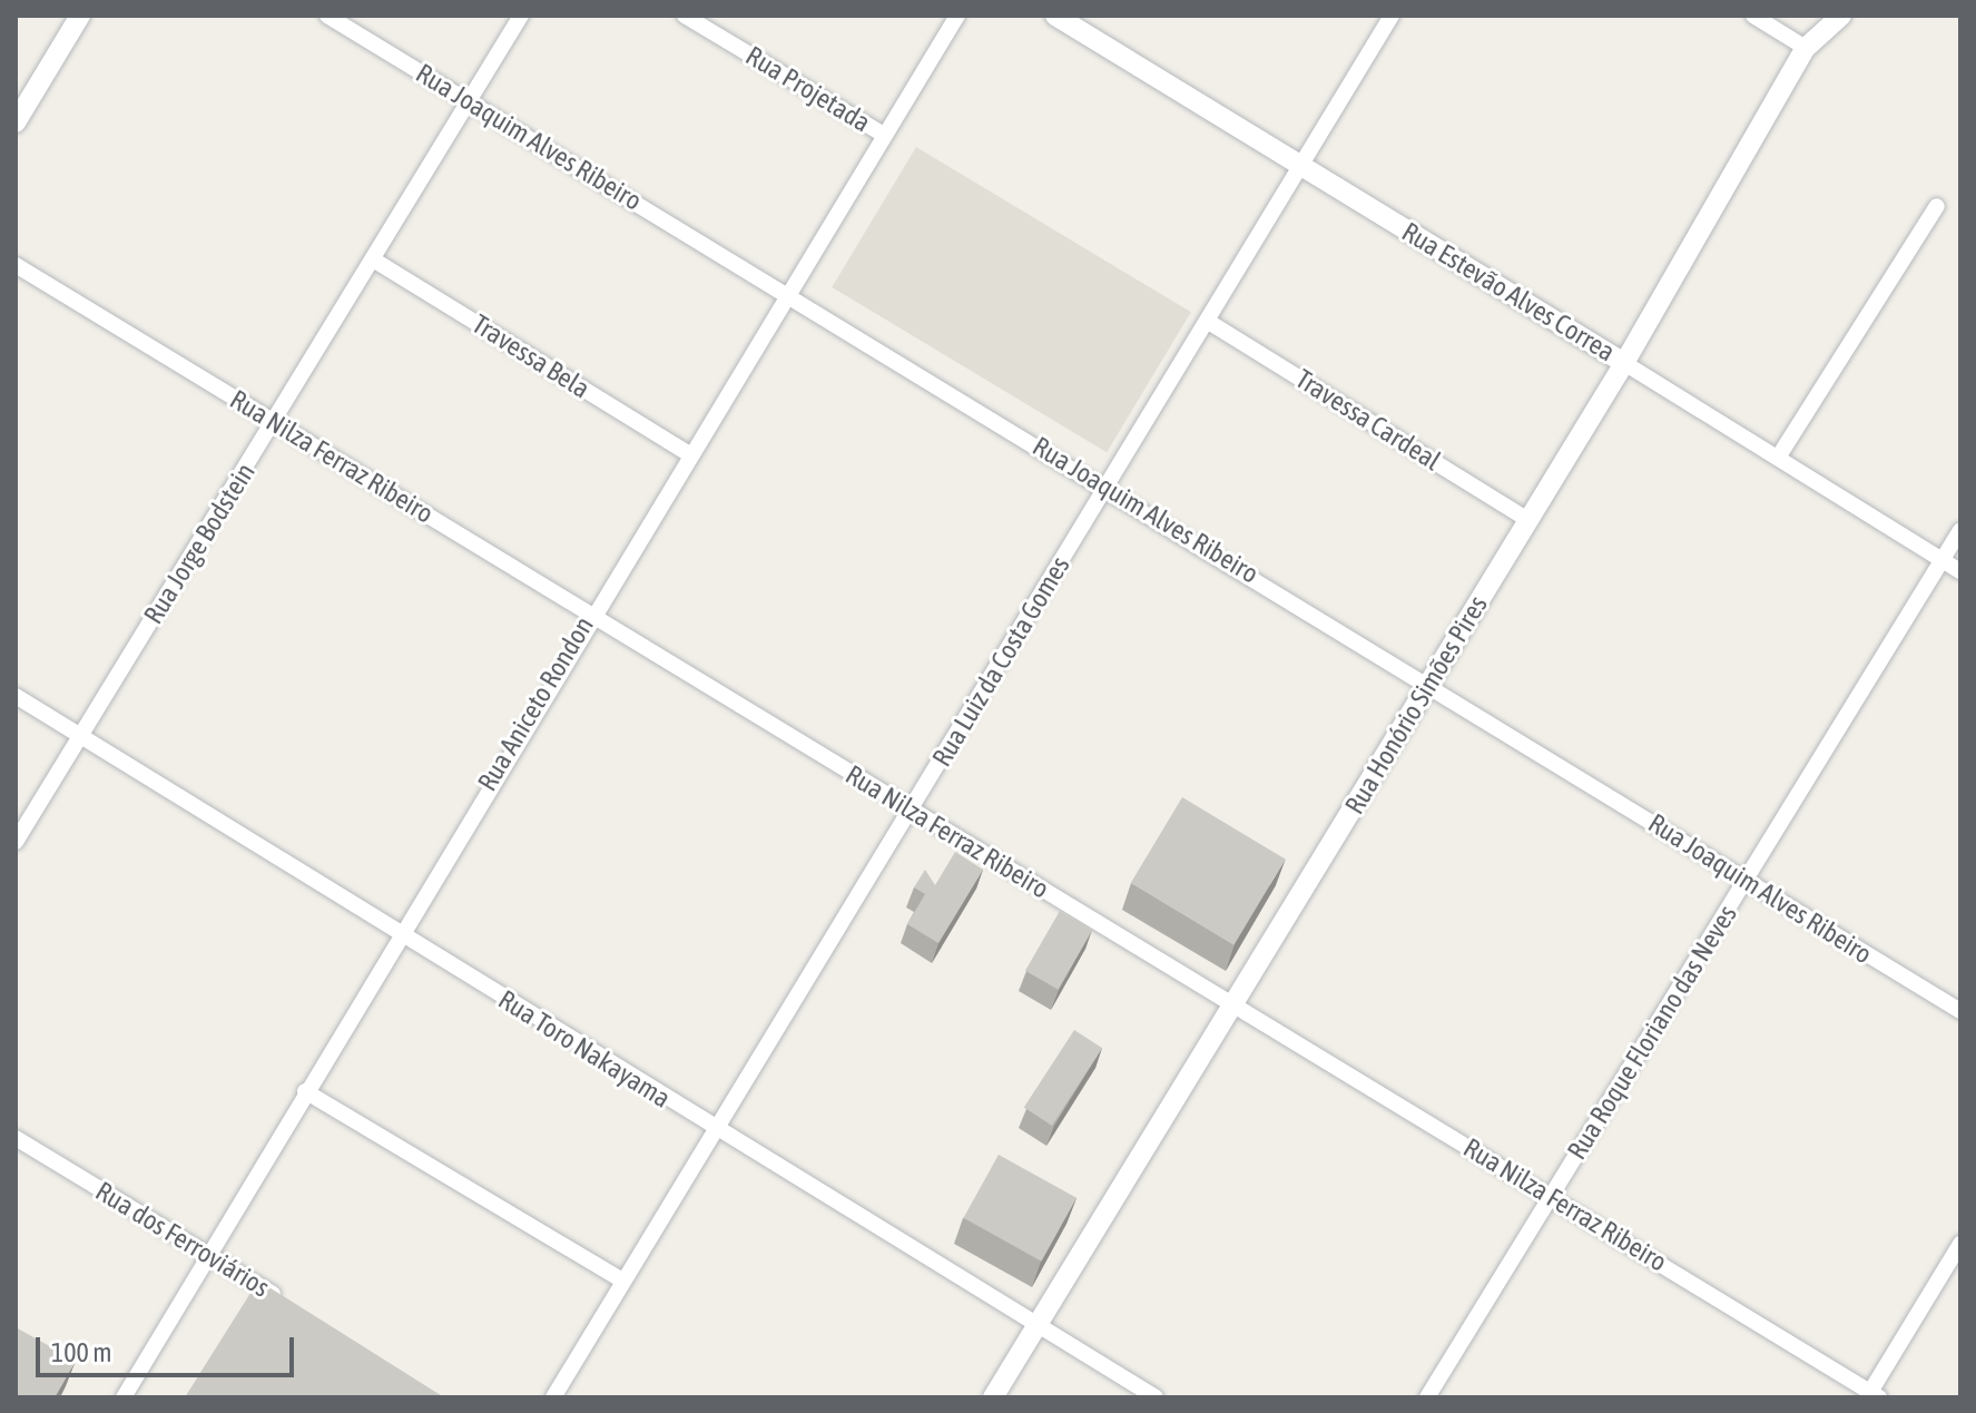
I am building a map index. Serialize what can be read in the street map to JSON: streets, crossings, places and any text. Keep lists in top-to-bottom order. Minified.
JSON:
{"streets":{"main road":["Rua Estevão Alves Correa","Rua Honório Simões Pires"],"street":["Rua Projetada","Rua Joaquim Alves Ribeiro","Travessa Bela","Travessa Cardeal","Rua Nilza Ferraz Ribeiro","Rua Jorge Bodstein","Rua Luiz da Costa Gomes","Rua Aniceto Rondon","Rua Roque Floriano das Neves","Rua Toro Nakayama","Rua dos Ferroviários"]},"crossings":[["Rua Projetada","Rua Aniceto Rondon"],["Rua Joaquim Alves Ribeiro","Rua Jorge Bodstein"],["Rua Joaquim Alves Ribeiro","Rua Luiz da Costa Gomes"],["Rua Joaquim Alves Ribeiro","Rua Aniceto Rondon"],["Rua Joaquim Alves Ribeiro","Rua Honório Simões Pires"],["Rua Joaquim Alves Ribeiro","Rua Roque Floriano das Neves"],["Rua Estevão Alves Correa","Rua Luiz da Costa Gomes"],["Rua Estevão Alves Correa","Rua Honório Simões Pires"],["Rua Estevão Alves Correa","Rua Roque Floriano das Neves"],["Travessa Bela","Rua Jorge Bodstein"],["Travessa Bela","Rua Aniceto Rondon"],["Travessa Cardeal","Rua Luiz da Costa Gomes"],["Travessa Cardeal","Rua Honório Simões Pires"],["Rua Nilza Ferraz Ribeiro","Rua Jorge Bodstein"],["Rua Nilza Ferraz Ribeiro","Rua Luiz da Costa Gomes"],["Rua Nilza Ferraz Ribeiro","Rua Aniceto Rondon"],["Rua Nilza Ferraz Ribeiro","Rua Honório Simões Pires"],["Rua Nilza Ferraz Ribeiro","Rua Roque Floriano das Neves"],["Rua Jorge Bodstein","Rua Toro Nakayama"],["Rua Luiz da Costa Gomes","Rua Toro Nakayama"],["Rua Aniceto Rondon","Rua Toro Nakayama"],["Rua Aniceto Rondon","Rua dos Ferroviários"],["Rua Honório Simões Pires","Rua Toro Nakayama"]],"scale_bar":"100 m"}
